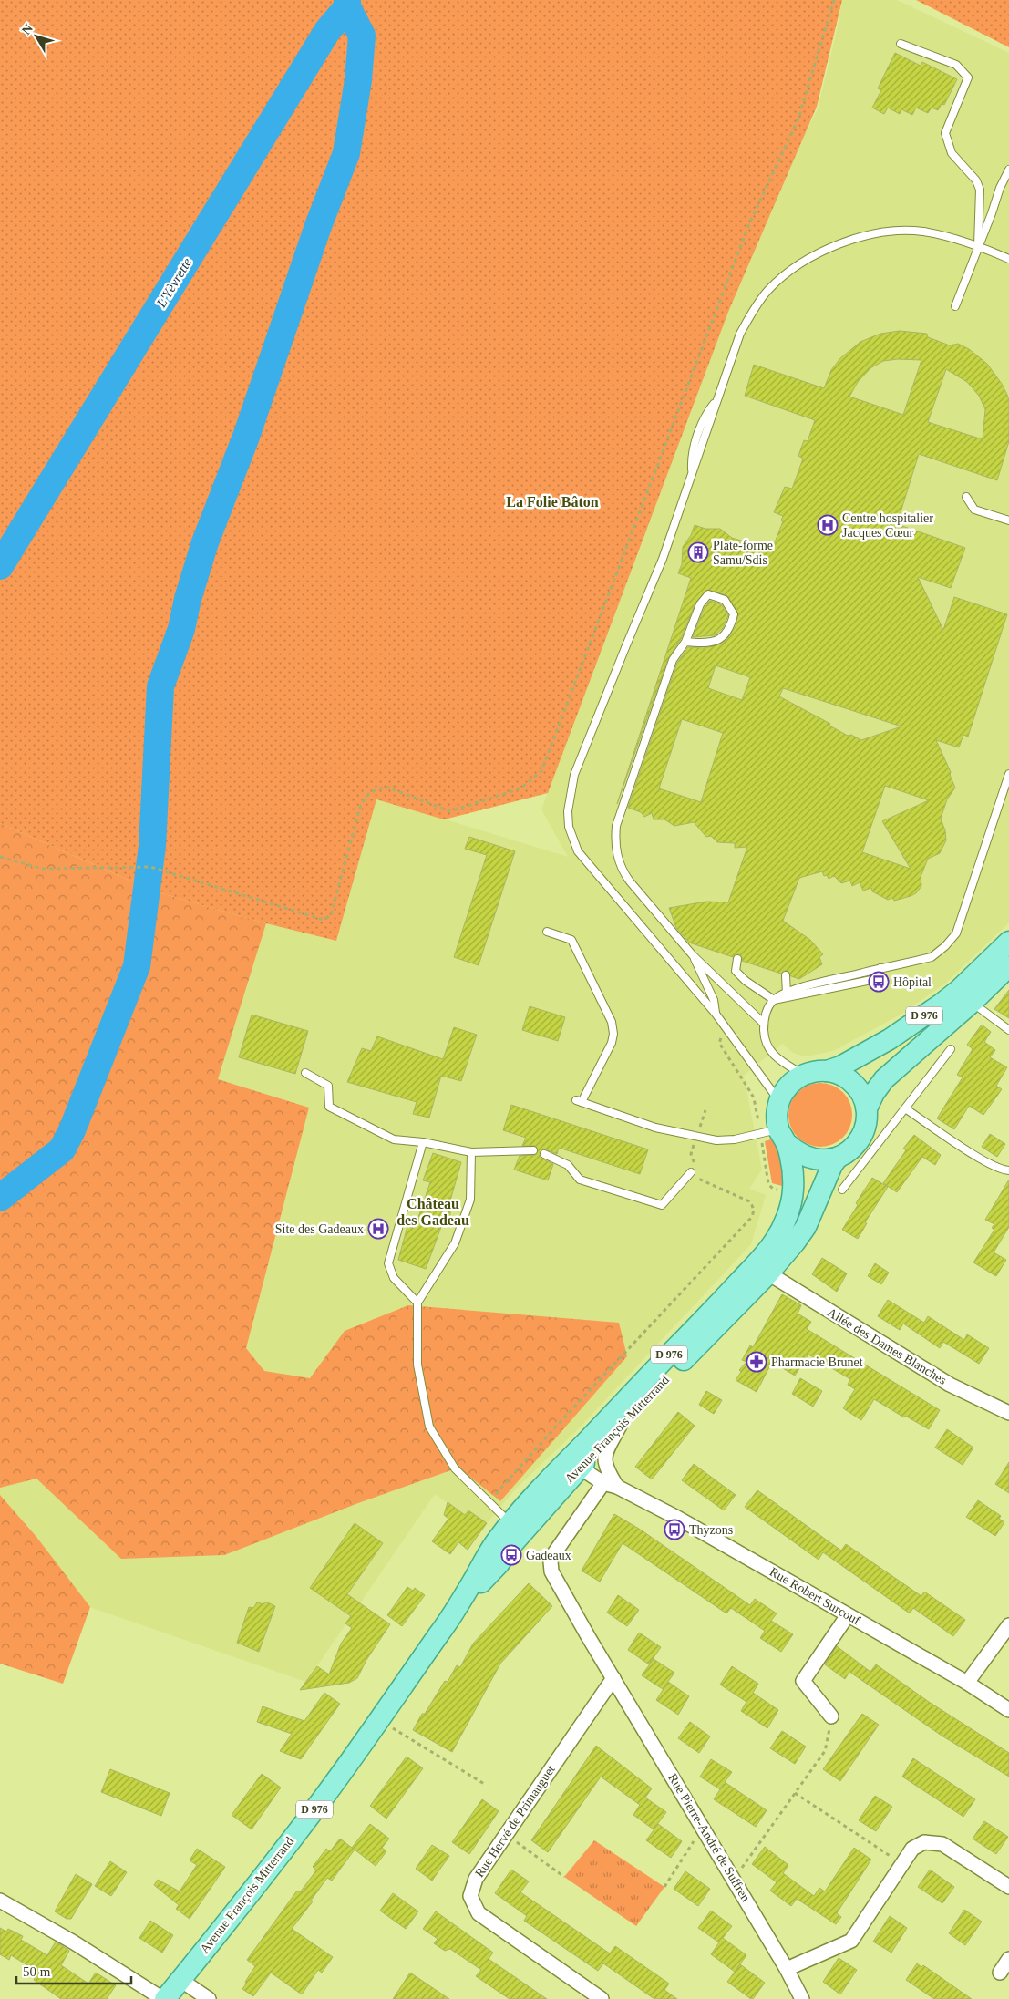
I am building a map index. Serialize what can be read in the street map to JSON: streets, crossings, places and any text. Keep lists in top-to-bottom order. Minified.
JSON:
{"streets":{"main road":["D 976","Avenue François Mitterrand"],"street":["Allée des Dames Blanches","Rue Robert Surcouf","Rue Hervé de Primauguet","Rue Pierre-André de Suffren"]},"crossings":[["D 976","Avenue François Mitterrand"],["Allée des Dames Blanches","Avenue François Mitterrand"],["Avenue François Mitterrand","Rue Robert Surcouf"],["Rue Robert Surcouf","Rue Pierre-André de Suffren"],["Rue Hervé de Primauguet","Rue Pierre-André de Suffren"]],"districts":["La Folie Bâton","Château des Gadeau"],"water":["L'Yèvrette"],"places":{"hospital":["Centre hospitalier Jacques Cœur","Site des Gadeaux"],"building":["Plate-forme Samu/Sdis"],"bus stop":["Hôpital","Thyzons","Gadeaux"],"pharmacy":["Pharmacie Brunet"]},"scale_bar":"50 m","north":"top left"}
